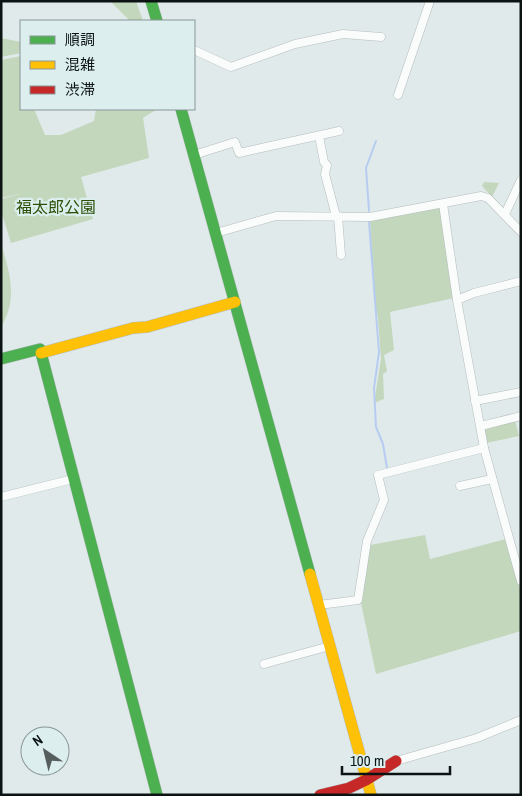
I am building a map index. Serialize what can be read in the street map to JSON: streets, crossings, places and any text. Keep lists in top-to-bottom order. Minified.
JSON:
{"parks":["福太郎公園"],"legend":["順調","混雑","渋滞"],"scale_bar":"100 m","north":"top left"}
